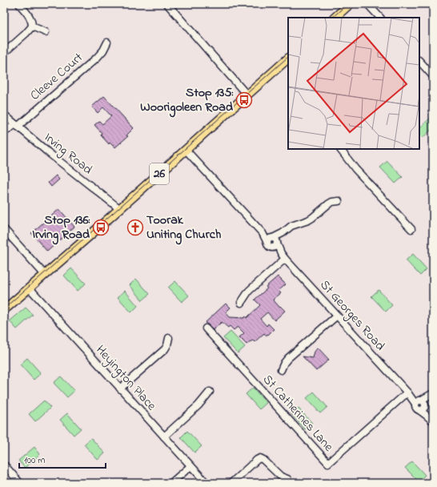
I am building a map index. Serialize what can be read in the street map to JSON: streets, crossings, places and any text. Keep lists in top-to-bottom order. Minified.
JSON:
{"streets":{"main road":["26"],"street":["Cleeve Court","Irving Road","St Georges Road","Heyington Place","St Catherines Lane"]},"crossings":[["Cleeve Court","Irving Road"],["Irving Road","26"],["26","St Georges Road"],["26","Heyington Place"],["St Georges Road","St Catherines Lane"]],"places":{"bus stop":["Stop 135: Woorigoleen Road","Stop 136: Irving Road"],"church":["Toorak Uniting Church"]},"scale_bar":"100 m"}
